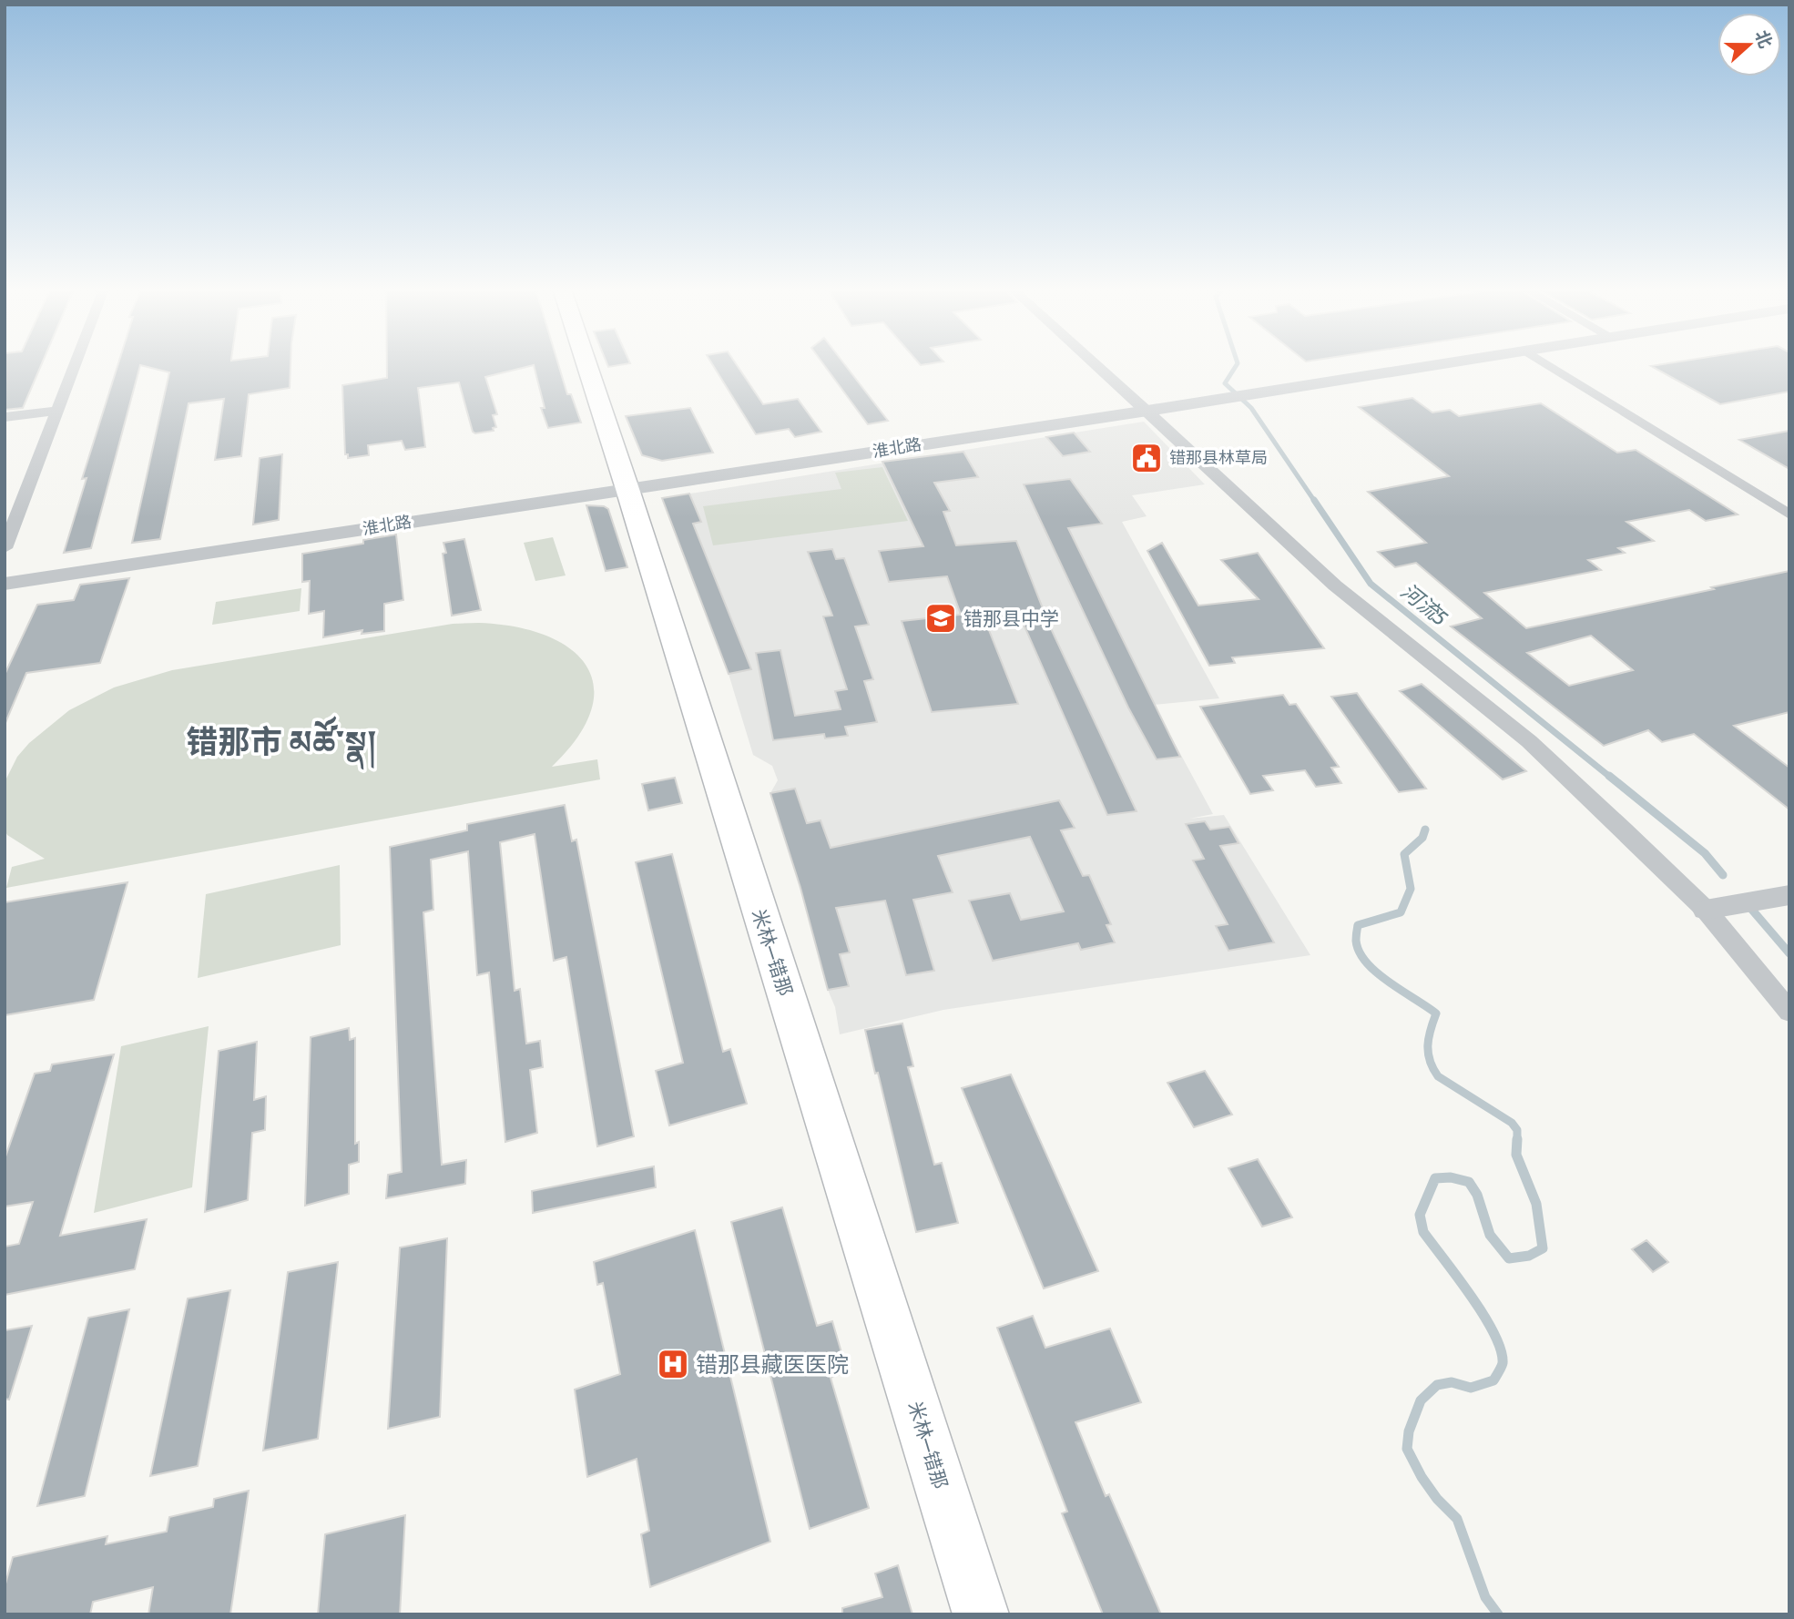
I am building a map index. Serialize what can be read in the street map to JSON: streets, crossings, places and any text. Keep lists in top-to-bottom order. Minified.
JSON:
{"streets":{"highway":["米林—错那"],"street":["淮北路"]},"crossings":[["淮北路","米林—错那"]],"districts":["错那市 མཚོ་སྣ།"],"water":["河流5"],"places":{"public building":["错那县林草局"],"school or university":["错那县中学"],"hospital":["错那县藏医医院"]},"north":"right"}
